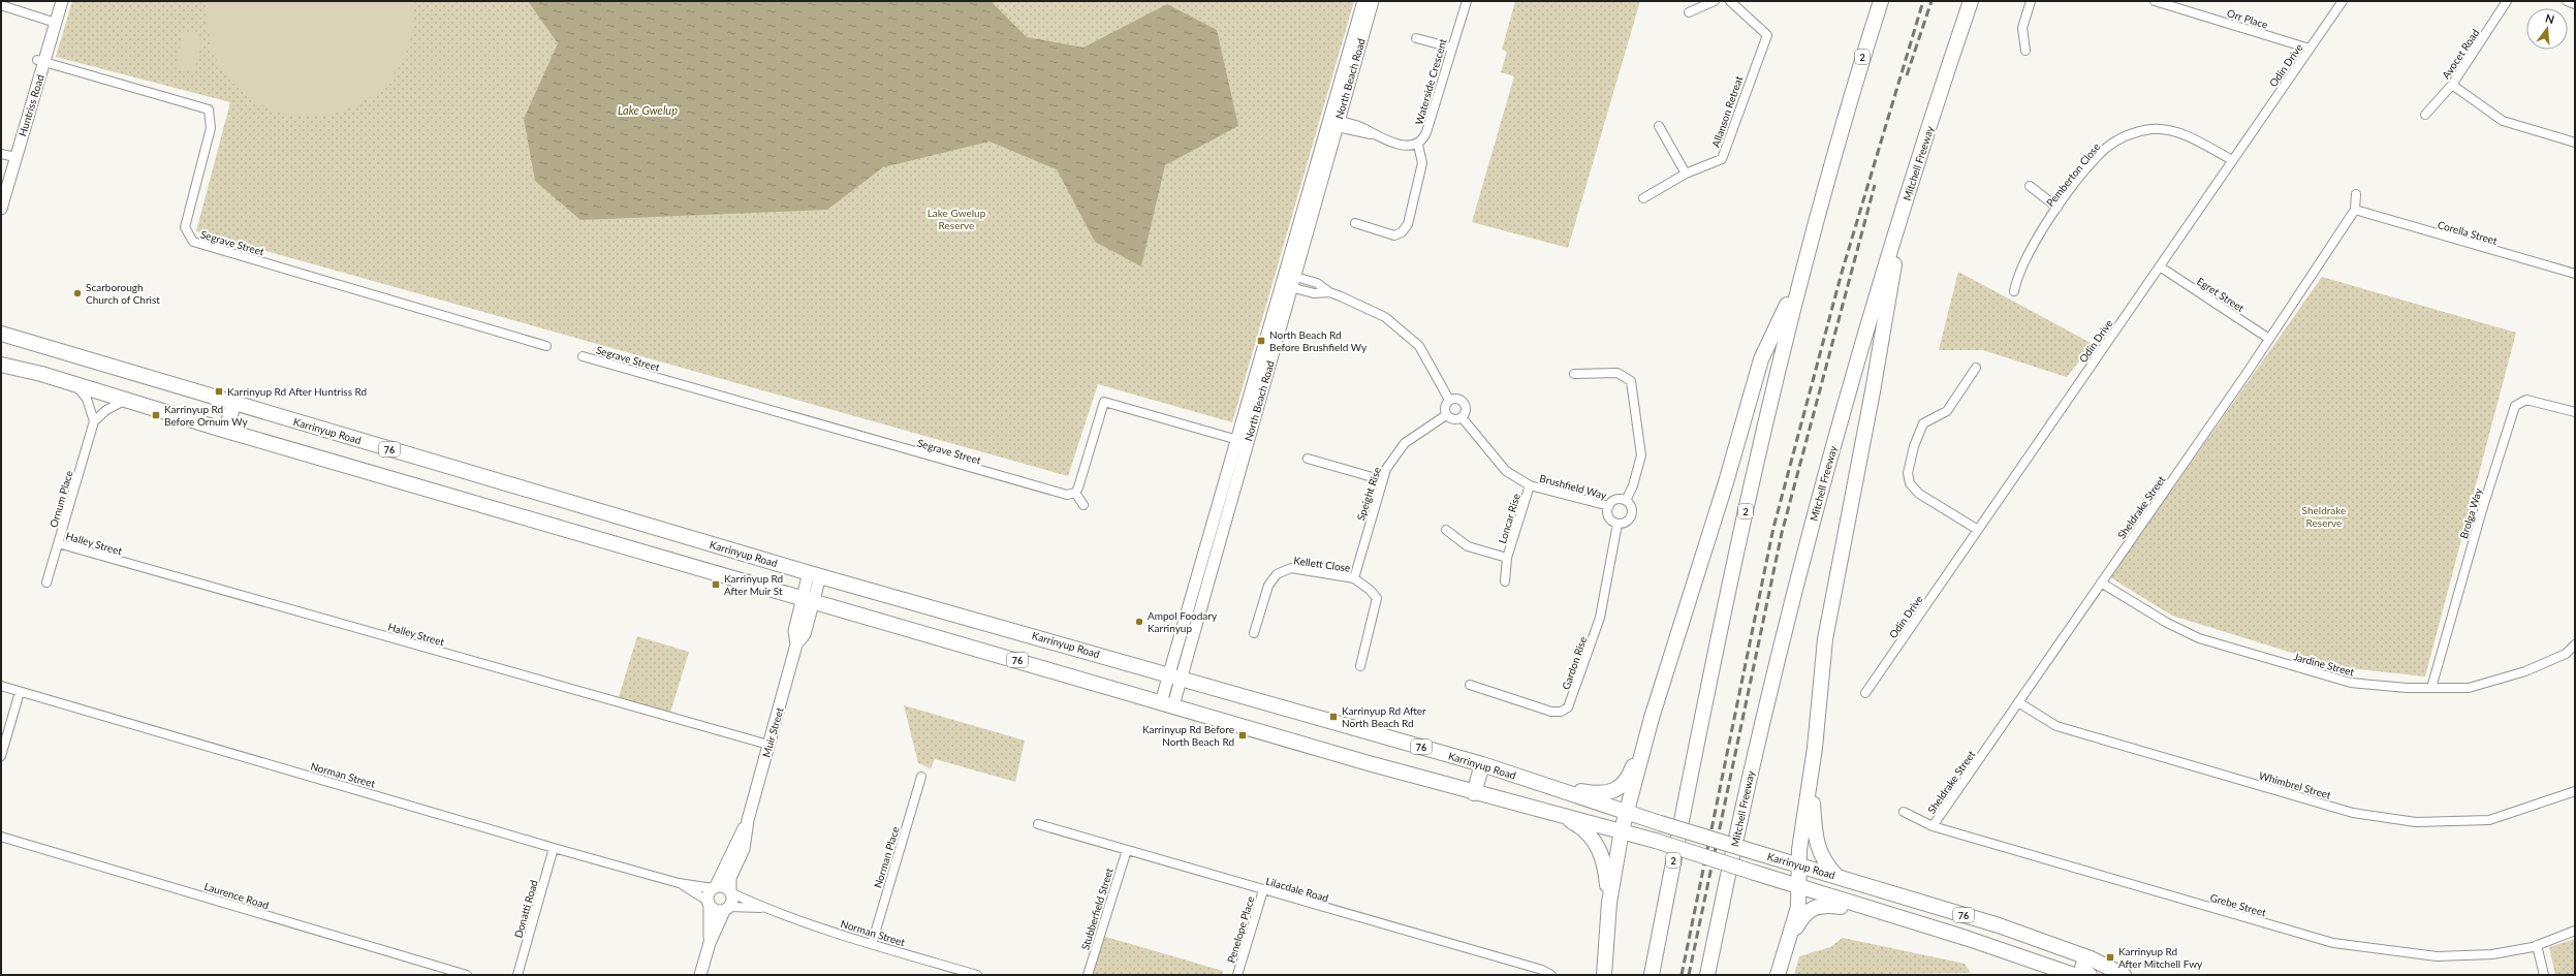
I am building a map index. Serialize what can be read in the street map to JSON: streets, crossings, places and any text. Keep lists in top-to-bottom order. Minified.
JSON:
{"streets":{"highway":["2","Mitchell Freeway","Karrinyup Road","76"],"main road":["North Beach Road","Huntriss Road","Muir Street"],"street":["Orr Place","Avocet Road","Odin Drive","Waterside Crescent","Allanson Retreat","Pemberton Close","Corella Street","Segrave Street","Egret Street","Brushfield Way","Speight Rise","Ornum Place","Sheldrake Street","Brolga Way","Loncar Rise","Halley Street","Kellett Close","Gardon Rise","Jardine Street","Norman Street","Whimbrel Street","Norman Place","Lilacdale Road","Laurence Road","Grebe Street","Donatti Road","Stubberfield Street","Penelope Place"]},"crossings":[["Orr Place","Odin Drive"],["Odin Drive","Pemberton Close"],["Odin Drive","Egret Street"],["North Beach Road","Karrinyup Road"],["Huntriss Road","Segrave Street"],["Corella Street","Sheldrake Street"],["Egret Street","Sheldrake Street"],["Karrinyup Road","Muir Street"],["Brushfield Way","Speight Rise"],["Brushfield Way","Loncar Rise"],["Brushfield Way","Gardon Rise"],["Speight Rise","Kellett Close"],["Ornum Place","Halley Street"],["Sheldrake Street","Jardine Street"],["Sheldrake Street","Whimbrel Street"],["Sheldrake Street","Grebe Street"],["Brolga Way","Jardine Street"],["Halley Street","Muir Street"],["Muir Street","Norman Street"],["Norman Street","Norman Place"],["Norman Street","Donatti Road"],["Lilacdale Road","Stubberfield Street"],["Lilacdale Road","Penelope Place"]],"water":["Lake Gwelup"],"parks":["Lake Gwelup Reserve","Sheldrake Reserve"],"places":{"other":["Scarborough Church of Christ","Ampol Foodary Karrinyup"],"transit":["North Beach Rd Before Brushfield Wy","Karrinyup Rd After Huntriss Rd","Karrinyup Rd Before Ornum Wy","Karrinyup Rd After Muir St","Karrinyup Rd After North Beach Rd","Karrinyup Rd Before North Beach Rd","Karrinyup Rd After Mitchell Fwy"]},"north":"top"}
